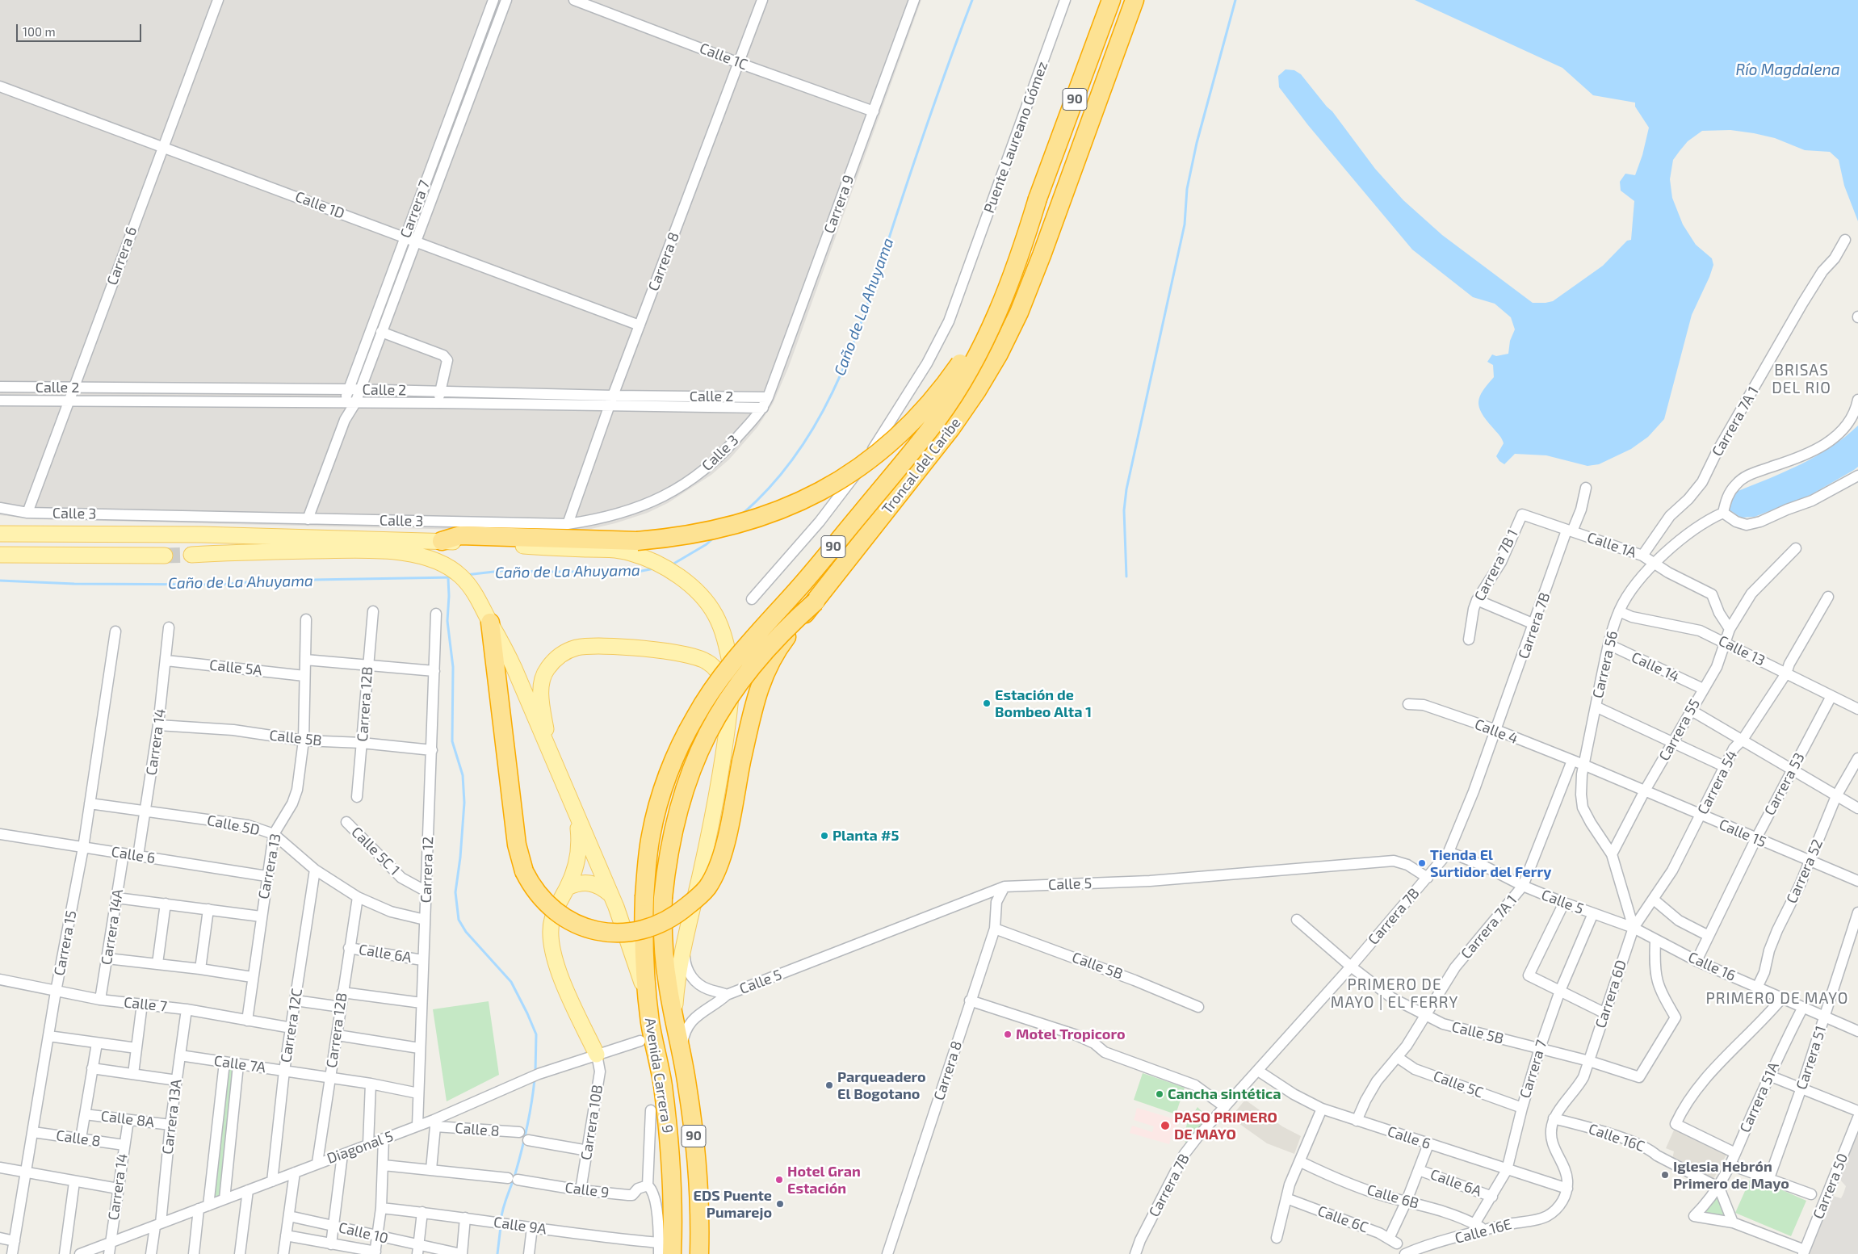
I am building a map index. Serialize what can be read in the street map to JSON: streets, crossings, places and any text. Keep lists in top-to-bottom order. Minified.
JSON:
{"streets":{"highway":["90","Troncal del Caribe","Avenida Carrera 9"],"street":["Calle 1C","Puente Laureano Gómez","Carrera 9","Calle 1D","Carrera 7","Carrera 6","Carrera 8","Calle 2","Carrera 7A 1","Calle 3","Calle 1A","Carrera 7B 1","Carrera 7B","Calle 13","Carrera 56","Calle 14","Calle 5A","Carrera 12B","Carrera 55","Calle 4","Calle 5B","Carrera 14","Carrera 54","Carrera 53","Calle 5D","Calle 15","Calle 5C 1","Calle 6","Carrera 13","Carrera 12","Carrera 52","Calle 5","Carrera 14A","Carrera 15","Calle 6A","Calle 16","Carrera 6D","Calle 7","Carrera 12C","Carrera 51","Calle 7A","Calle 5C","Carrera 51A","Carrera 13A","Calle 8A","Carrera 10B","Calle 8","Calle 16C","Diagonal 5","Carrera 50","Calle 9","Calle 6B","Calle 6C","Calle 9A","Calle 16E","Calle 10"]},"crossings":[["Calle 1C","Carrera 9"],["Calle 1C","Carrera 8"],["Carrera 9","Calle 2"],["Carrera 9","Calle 3"],["Calle 1D","Carrera 7"],["Calle 1D","Carrera 6"],["Calle 1D","Carrera 8"],["Carrera 7","Calle 2"],["Carrera 7","Calle 3"],["Carrera 7","Calle 5B"],["Carrera 7","Calle 6"],["Carrera 7","Calle 5"],["Carrera 7","Calle 6A"],["Carrera 7","Calle 5C"],["Carrera 7","Calle 6B"],["Carrera 6","Calle 2"],["Carrera 6","Calle 3"],["Carrera 8","Calle 2"],["Carrera 8","Calle 3"],["Carrera 8","Calle 5B"],["Carrera 8","Calle 5"],["Calle 2","Calle 3"],["Carrera 7A 1","Calle 1A"],["Carrera 7A 1","Calle 4"],["Carrera 7A 1","Calle 5B"],["Carrera 7A 1","Calle 6"],["Carrera 7A 1","Calle 5"],["Carrera 7A 1","Calle 5C"],["Troncal del Caribe","Avenida Carrera 9"],["Calle 1A","Carrera 7B 1"],["Calle 1A","Carrera 7B"],["Calle 1A","Carrera 56"],["Calle 1A","Carrera 55"],["Carrera 7B 1","Carrera 7B"],["Carrera 7B","Calle 4"],["Carrera 7B","Calle 5B"],["Carrera 7B","Calle 6"],["Carrera 7B","Calle 5"],["Calle 13","Carrera 56"],["Calle 13","Carrera 55"],["Calle 13","Carrera 54"],["Calle 13","Carrera 53"],["Carrera 56","Calle 14"],["Carrera 56","Carrera 55"],["Carrera 56","Calle 4"],["Carrera 56","Calle 15"],["Calle 14","Carrera 55"],["Calle 5A","Carrera 14"],["Calle 5A","Carrera 13"],["Carrera 12B","Calle 5B"],["Carrera 12B","Calle 5D"],["Carrera 12B","Calle 6A"],["Carrera 12B","Calle 7A"],["Carrera 12B","Diagonal 5"],["Carrera 55","Calle 15"],["Calle 4","Calle 15"],["Calle 5B","Carrera 14"],["Calle 5B","Carrera 13"],["Calle 5B","Carrera 12"],["Calle 5B","Calle 16"],["Calle 5B","Carrera 6D"],["Carrera 14","Calle 5D"],["Carrera 14","Calle 6"],["Carrera 14","Calle 8A"],["Carrera 14","Calle 8"],["Carrera 14","Diagonal 5"],["Carrera 54","Calle 15"],["Carrera 54","Calle 5"],["Carrera 54","Calle 16"],["Carrera 54","Carrera 6D"],["Carrera 53","Calle 15"],["Carrera 53","Calle 16"],["Calle 5D","Carrera 13"],["Calle 5D","Carrera 12"],["Calle 5D","Carrera 15"],["Calle 5D","Carrera 12C"],["Calle 15","Carrera 52"],["Calle 5C 1","Carrera 12"],["Calle 6","Carrera 13"],["Calle 6","Carrera 14A"],["Calle 6","Carrera 15"],["Calle 6","Calle 16E"],["Carrera 13","Calle 7"],["Carrera 12","Calle 6A"],["Carrera 12","Calle 7A"],["Carrera 12","Diagonal 5"],["Carrera 52","Calle 16"],["Calle 5","Calle 16"],["Calle 5","Carrera 6D"],["Calle 5","Avenida Carrera 9"],["Carrera 14A","Calle 7"],["Carrera 15","Calle 7"],["Carrera 15","Calle 8"],["Calle 16","Carrera 6D"],["Calle 16","Carrera 51"],["Calle 16","Carrera 51A"],["Carrera 6D","Calle 16C"],["Calle 7","Carrera 12C"],["Calle 7","Carrera 13A"],["Carrera 12C","Calle 7A"],["Carrera 12C","Diagonal 5"],["Calle 7A","Carrera 13A"],["Avenida Carrera 9","Calle 9A"],["Carrera 51A","Calle 16C"],["Carrera 13A","Calle 8A"],["Carrera 13A","Diagonal 5"],["Carrera 10B","Diagonal 5"],["Carrera 10B","Calle 9"],["Calle 8","Diagonal 5"],["Calle 6B","Calle 6C"],["Calle 6B","Calle 16E"]],"districts":["BRISAS DEL RIO","PRIMERO DE MAYO | EL FERRY","PRIMERO DE MAYO"],"water":["Río Magdalena","Caño de La Ahuyama"],"places":["Estación de Bombeo Alta 1","Planta #5","Tienda El Surtidor del Ferry","Motel Tropicoro","Parqueadero El Bogotano","Cancha sintética","PASO PRIMERO DE MAYO","Iglesia Hebrón Primero de Mayo","Hotel Gran Estación","EDS Puente Pumarejo"],"scale_bar":"100 m"}
